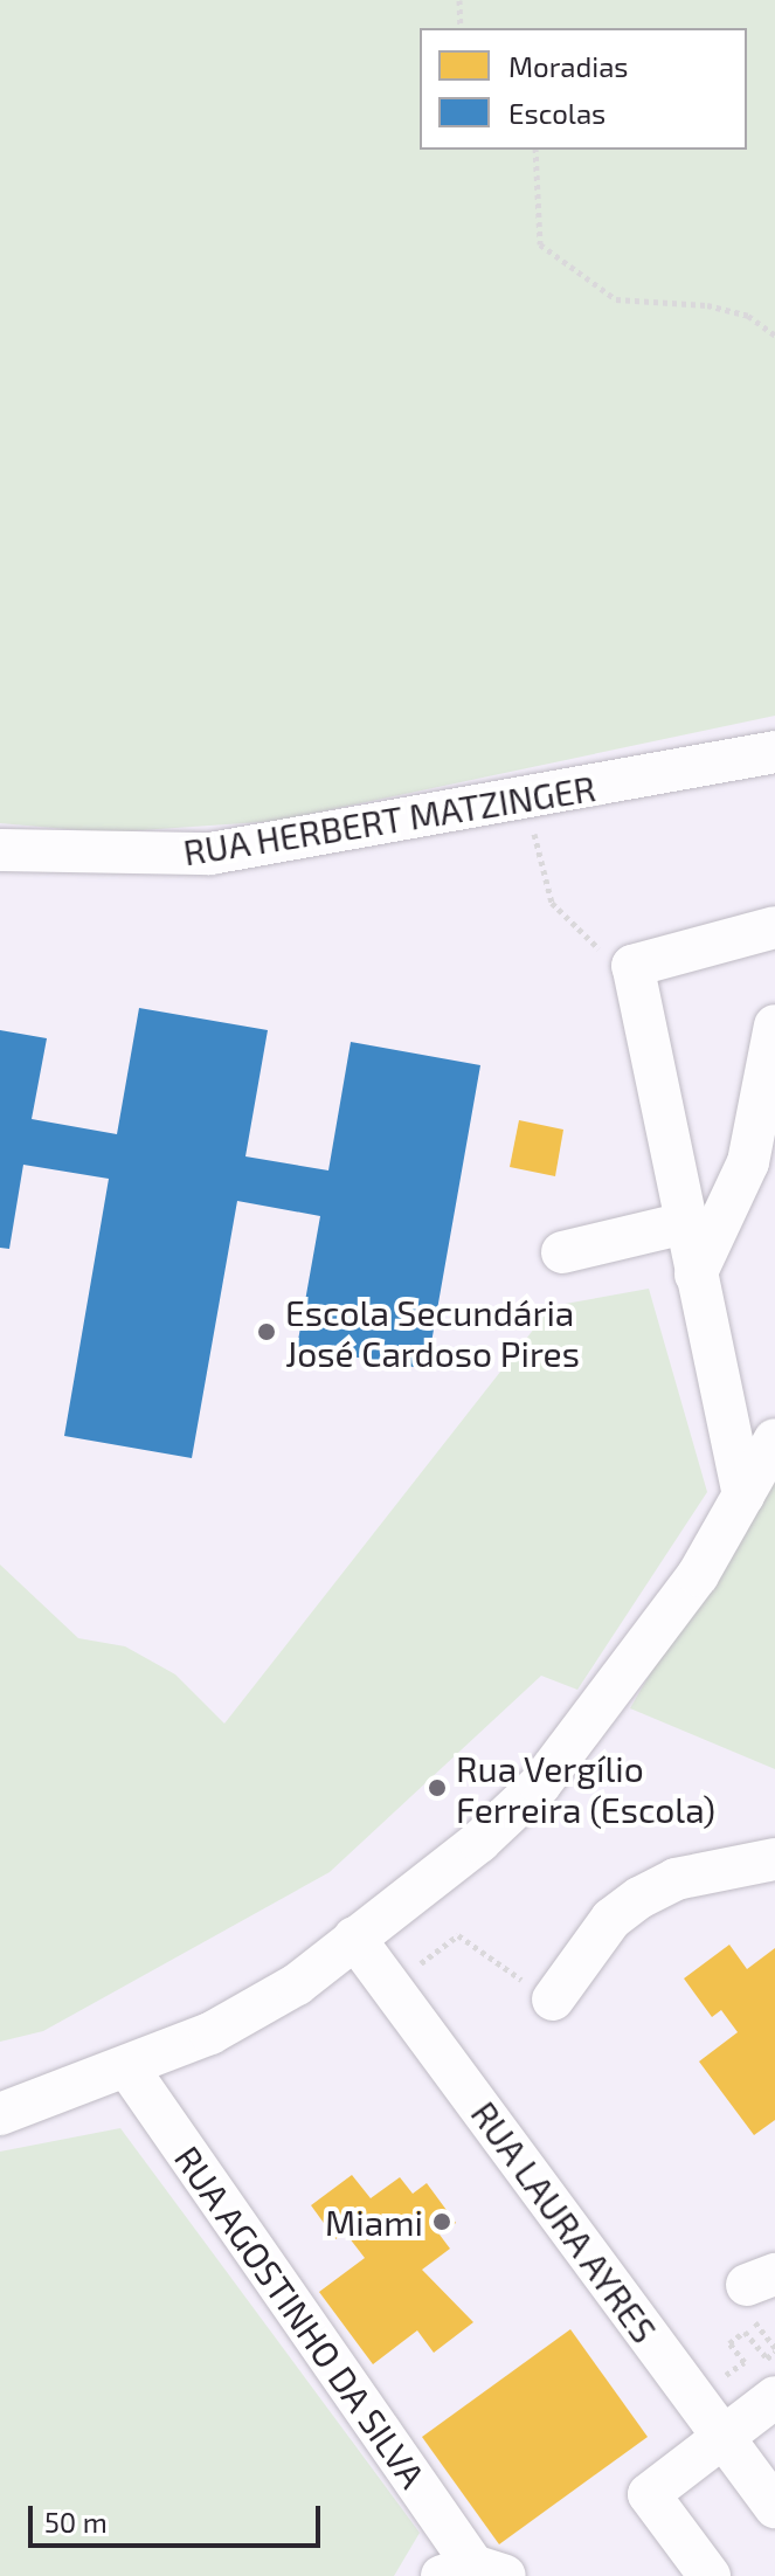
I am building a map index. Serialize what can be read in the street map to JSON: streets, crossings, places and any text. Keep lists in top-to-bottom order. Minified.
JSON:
{"streets":{"street":["RUA HERBERT MATZINGER","RUA LAURA AYRES","RUA AGOSTINHO DA SILVA"]},"places":["Escola Secundária José Cardoso Pires","Rua Vergílio Ferreira (Escola)","Miami"],"legend":["Moradias","Escolas"],"scale_bar":"50 m"}
